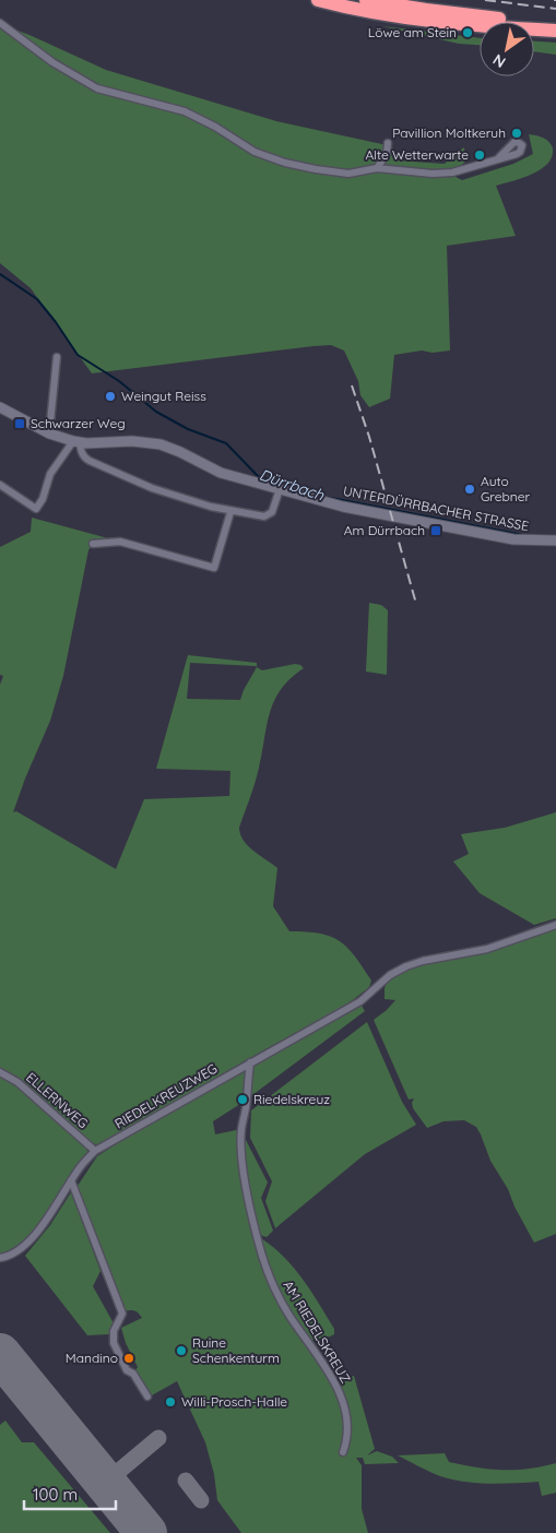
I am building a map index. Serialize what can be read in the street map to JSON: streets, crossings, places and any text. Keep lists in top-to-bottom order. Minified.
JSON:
{"streets":{"street":["UNTERDÜRRBACHER STRASSE","RIEDELKREUZWEG","ELLERNWEG","AM RIEDELSKREUZ"]},"crossings":[["RIEDELKREUZWEG","ELLERNWEG"],["RIEDELKREUZWEG","AM RIEDELSKREUZ"]],"water":["Dürrbach"],"places":{"other":["Löwe am Stein","Pavillion Moltkeruh","Alte Wetterwarte","Weingut Reiss","Auto Grebner","Riedelskreuz","Ruine Schenkenturm","Mandino","Willi-Prosch-Halle"],"transit":["Schwarzer Weg","Am Dürrbach"]},"scale_bar":"100 m","north":"bottom left"}
